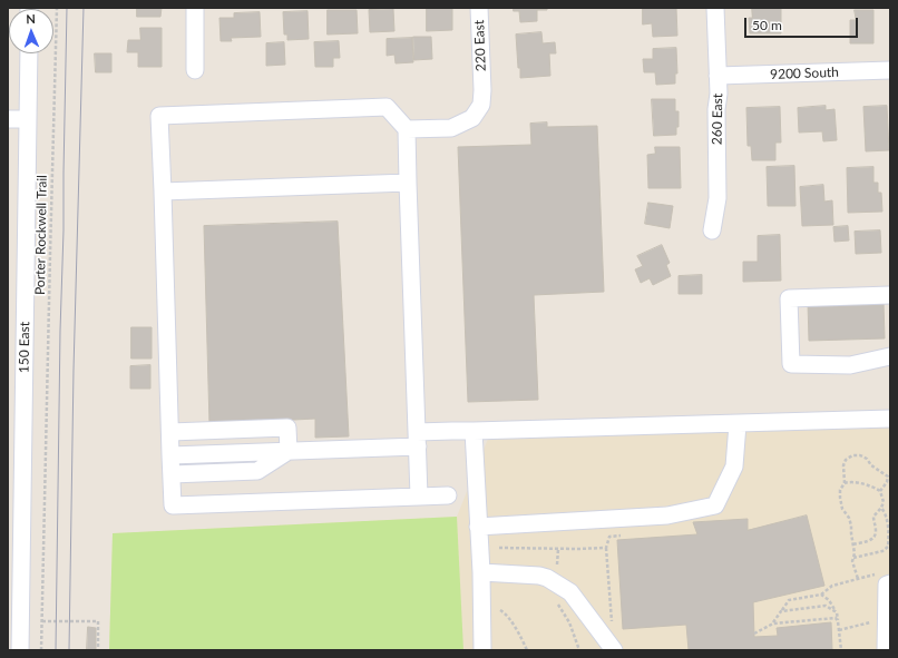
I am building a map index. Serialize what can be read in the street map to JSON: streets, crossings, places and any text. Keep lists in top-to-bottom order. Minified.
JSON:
{"streets":{"street":["220 East","9200 South","260 East","150 East"],"path":["Porter Rockwell Trail"]},"crossings":[["9200 South","260 East"]],"scale_bar":"50 m","north":"top"}
